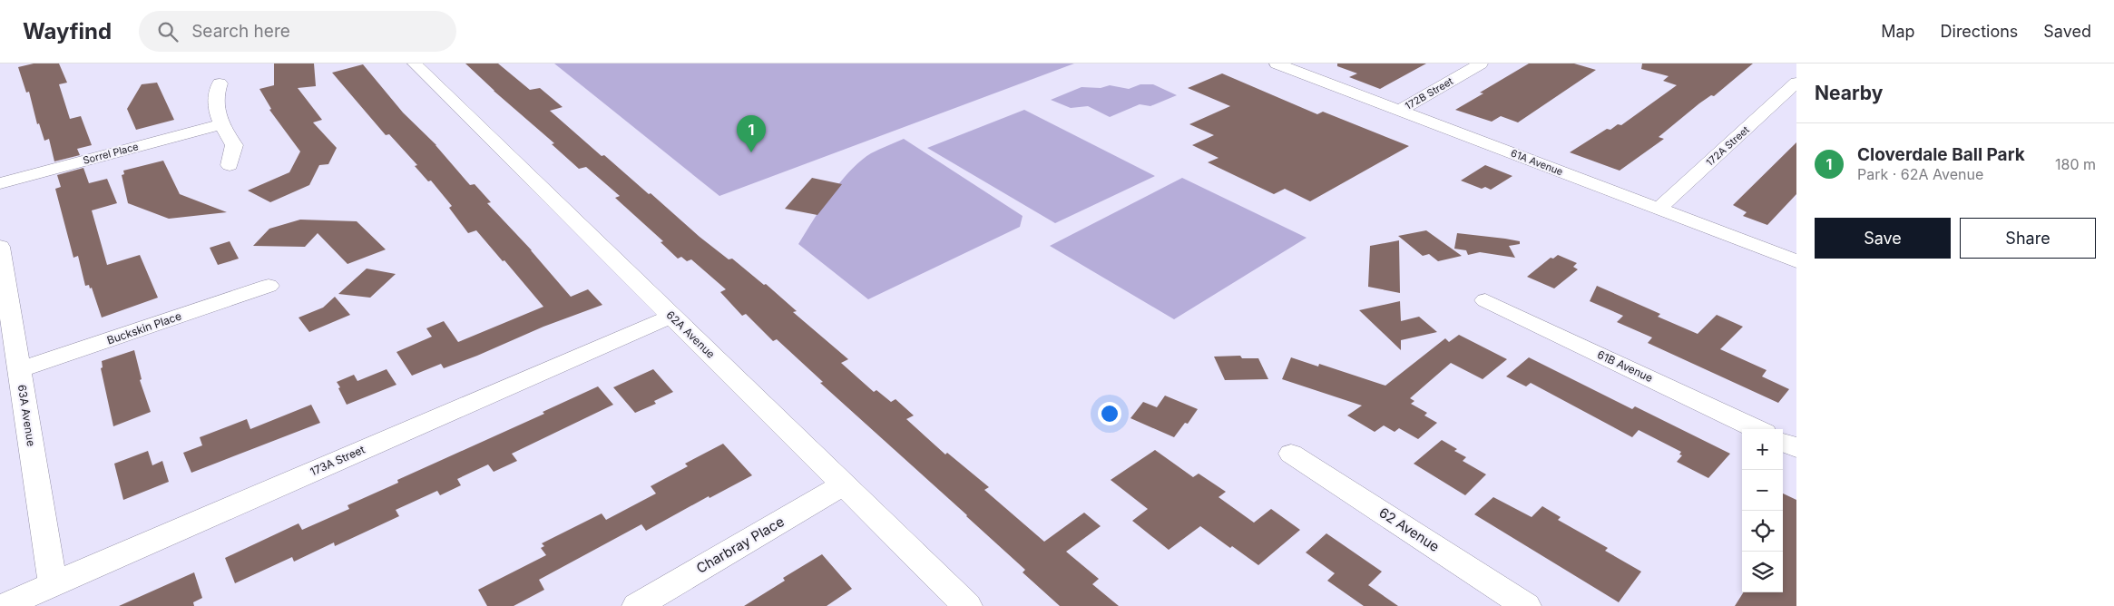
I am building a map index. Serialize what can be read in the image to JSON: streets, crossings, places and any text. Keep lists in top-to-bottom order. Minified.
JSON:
{"streets":{"street":["172B Street","172A Street","Sorrel Place","61A Avenue","Buckskin Place","62A Avenue","61B Avenue","63A Avenue","173A Street","62 Avenue","Charbray Place"]},"crossings":[["172B Street","61A Avenue"],["172A Street","61A Avenue"],["Buckskin Place","63A Avenue"],["62A Avenue","173A Street"],["62A Avenue","Charbray Place"],["63A Avenue","173A Street"]],"page":{"header":"Wayfind","search":"Search here","nav":["Map","Directions","Saved"],"heading":"Nearby","pins":"1","list":[{"mark":"1","name":"Cloverdale Ball Park","note":"Park · 62A Avenue","value":"180 m"}],"buttons":["Save","Share"],"map_buttons":["+","−"]}}
